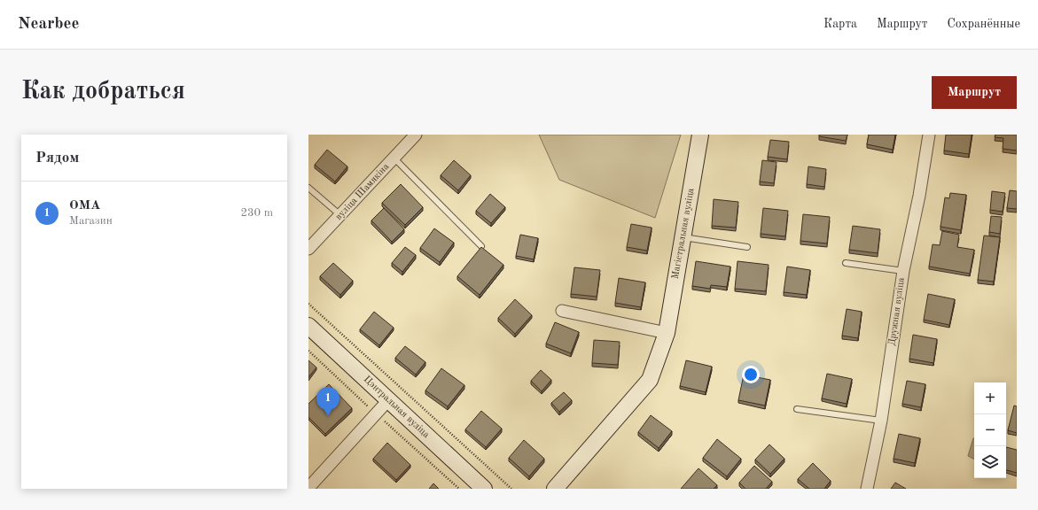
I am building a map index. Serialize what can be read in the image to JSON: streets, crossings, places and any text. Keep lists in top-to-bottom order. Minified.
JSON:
{"streets":{"street":["вуліца Шамякіна","Магістральная вуліца","Дружная вуліца","Цэнтральная вуліца"]},"page":{"header":"Nearbee","nav":["Карта","Маршрут","Сохранённые"],"buttons":"Маршрут","title":"Как добраться","heading":"Рядом","list":[{"mark":"1","name":"ОМА","note":"Магазин","value":"230 m"}],"map_buttons":["+","−"],"pins":"1"}}
